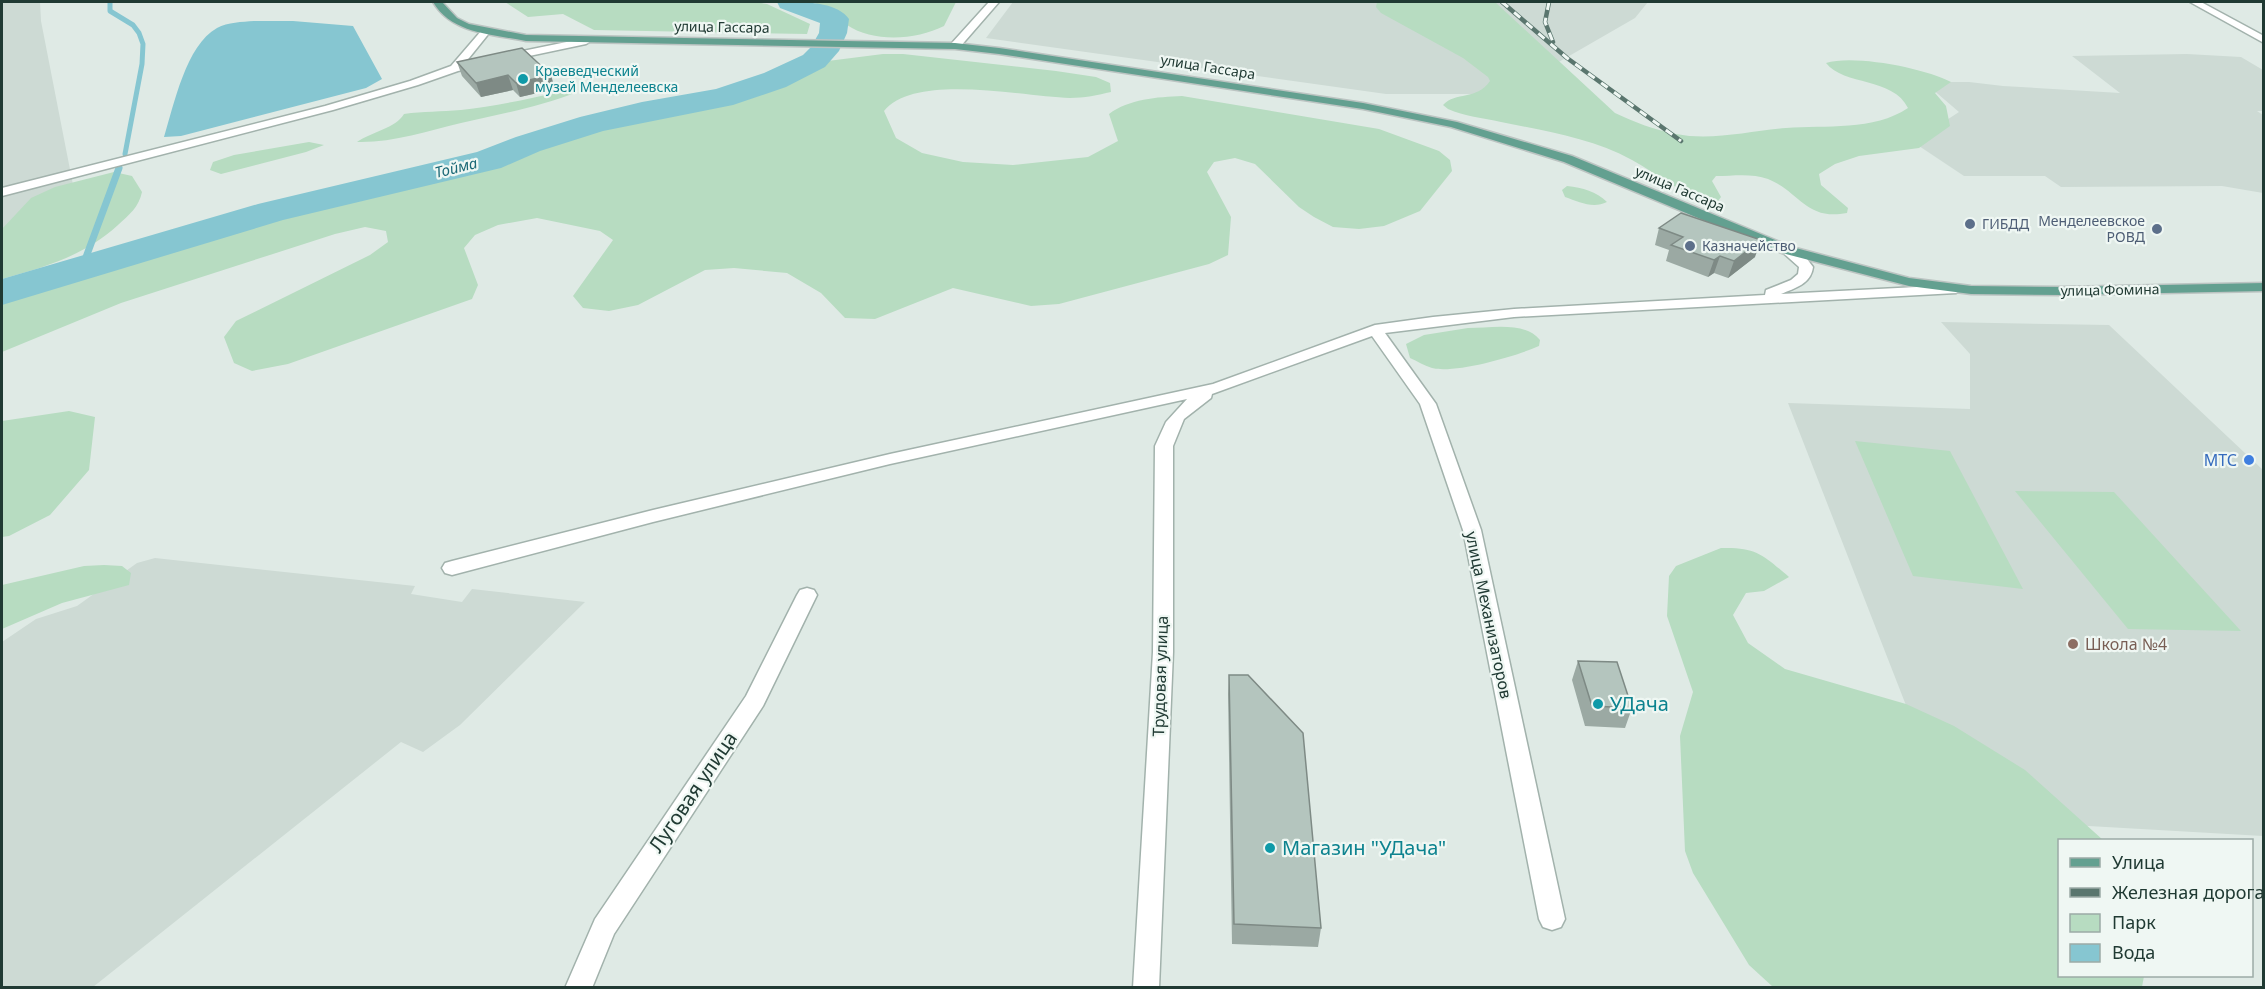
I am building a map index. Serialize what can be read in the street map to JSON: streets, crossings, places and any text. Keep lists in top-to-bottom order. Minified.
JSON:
{"streets":{"main road":["улица Гассара","улица Фомина"],"street":["улица Механизаторов","Трудовая улица","Луговая улица"]},"crossings":[["улица Гассара","улица Фомина"]],"water":["Тойма"],"places":["Краеведческий музей Менделеевска","ГИБДД","Менделеевское РОВД","Казначейство","МТС","Школа №4","УДача","Магазин \"УДача\""],"legend":["Улица","Железная дорога","Парк","Вода"]}
